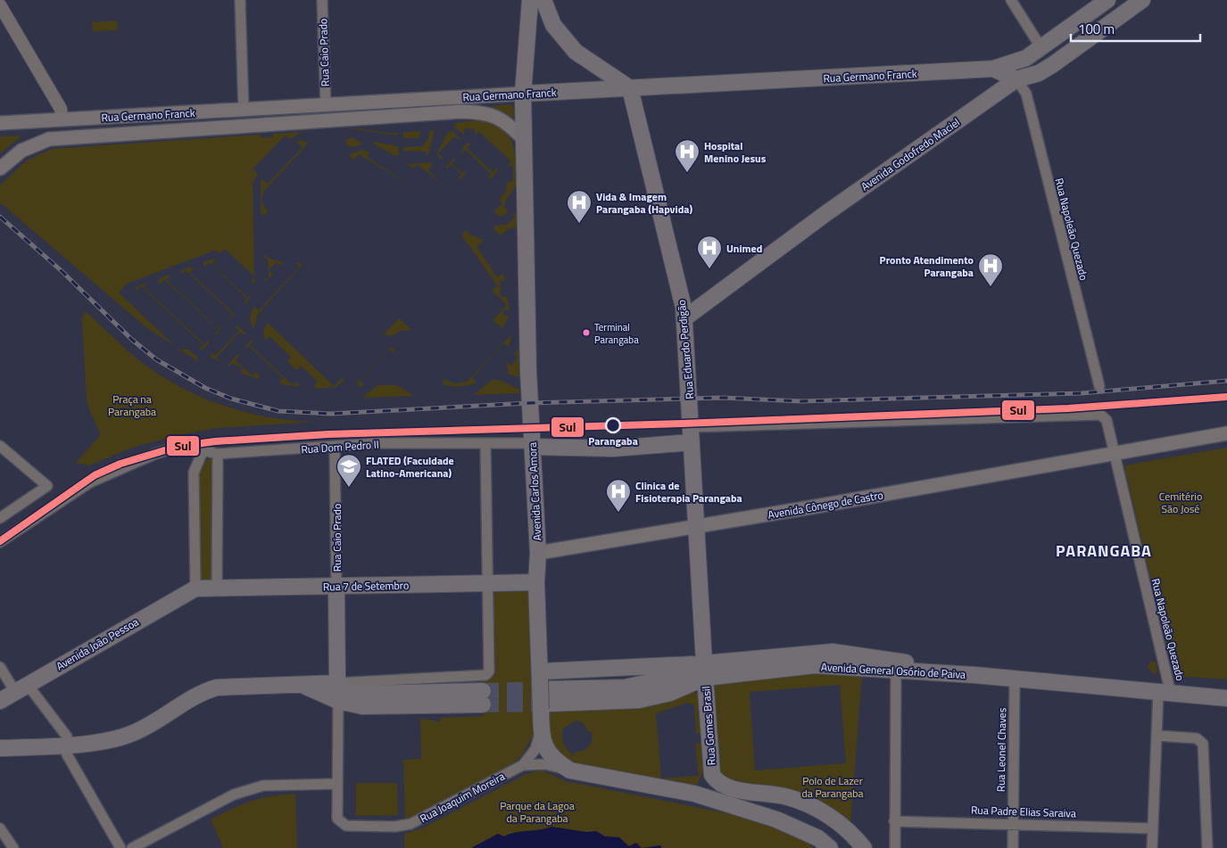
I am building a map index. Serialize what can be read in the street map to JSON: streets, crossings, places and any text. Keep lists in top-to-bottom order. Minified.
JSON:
{"streets":{"main road":["Rua Caio Prado","Rua Germano Franck","Avenida Godofredo Maciel","Rua Eduardo Perdigão","Rua Dom Pedro II","Avenida Carlos Amora","Avenida Cônego de Castro","Rua 7 de Setembro","Avenida João Pessoa","Avenida General Osório de Paiva","Rua Gomes Brasil","Rua Joaquim Moreira"],"street":["Rua Napoleão Quezado","Rua Leonel Chaves","Rua Padre Elias Saraiva"]},"crossings":[["Rua Caio Prado","Rua Germano Franck"],["Rua Caio Prado","Rua Dom Pedro II"],["Rua Caio Prado","Rua 7 de Setembro"],["Rua Germano Franck","Avenida Godofredo Maciel"],["Rua Germano Franck","Rua Napoleão Quezado"],["Rua Germano Franck","Rua Eduardo Perdigão"],["Rua Germano Franck","Avenida Carlos Amora"],["Avenida Godofredo Maciel","Rua Napoleão Quezado"],["Avenida Godofredo Maciel","Rua Eduardo Perdigão"],["Rua Napoleão Quezado","Rua Dom Pedro II"],["Rua Napoleão Quezado","Avenida Cônego de Castro"],["Rua Napoleão Quezado","Avenida General Osório de Paiva"],["Rua Napoleão Quezado","Rua Padre Elias Saraiva"],["Rua Eduardo Perdigão","Rua Dom Pedro II"],["Rua Eduardo Perdigão","Avenida Cônego de Castro"],["Rua Eduardo Perdigão","Avenida General Osório de Paiva"],["Rua Eduardo Perdigão","Rua Gomes Brasil"],["Rua Dom Pedro II","Avenida Carlos Amora"],["Avenida Carlos Amora","Avenida Cônego de Castro"],["Avenida Carlos Amora","Rua 7 de Setembro"],["Avenida Carlos Amora","Avenida General Osório de Paiva"],["Avenida Carlos Amora","Rua Joaquim Moreira"],["Rua 7 de Setembro","Avenida João Pessoa"],["Avenida General Osório de Paiva","Rua Gomes Brasil"],["Avenida General Osório de Paiva","Rua Leonel Chaves"],["Rua Leonel Chaves","Rua Padre Elias Saraiva"]],"districts":["PARANGABA"],"parks":["Praça na Parangaba","Cemitério São José","Polo de Lazer da Parangaba","Parque da Lagoa da Parangaba"],"places":{"hospital":["Hospital Menino Jesus","Vida & Imagem Parangaba (Hapvida)","Unimed","Pronto Atendimento Parangaba","Clinica de Fisioterapia Parangaba"],"other":["Terminal Parangaba","Parangaba"],"school or university":["FLATED (Faculdade Latino-Americana)"]},"lines":["transit line Sul"],"scale_bar":"100 m"}
